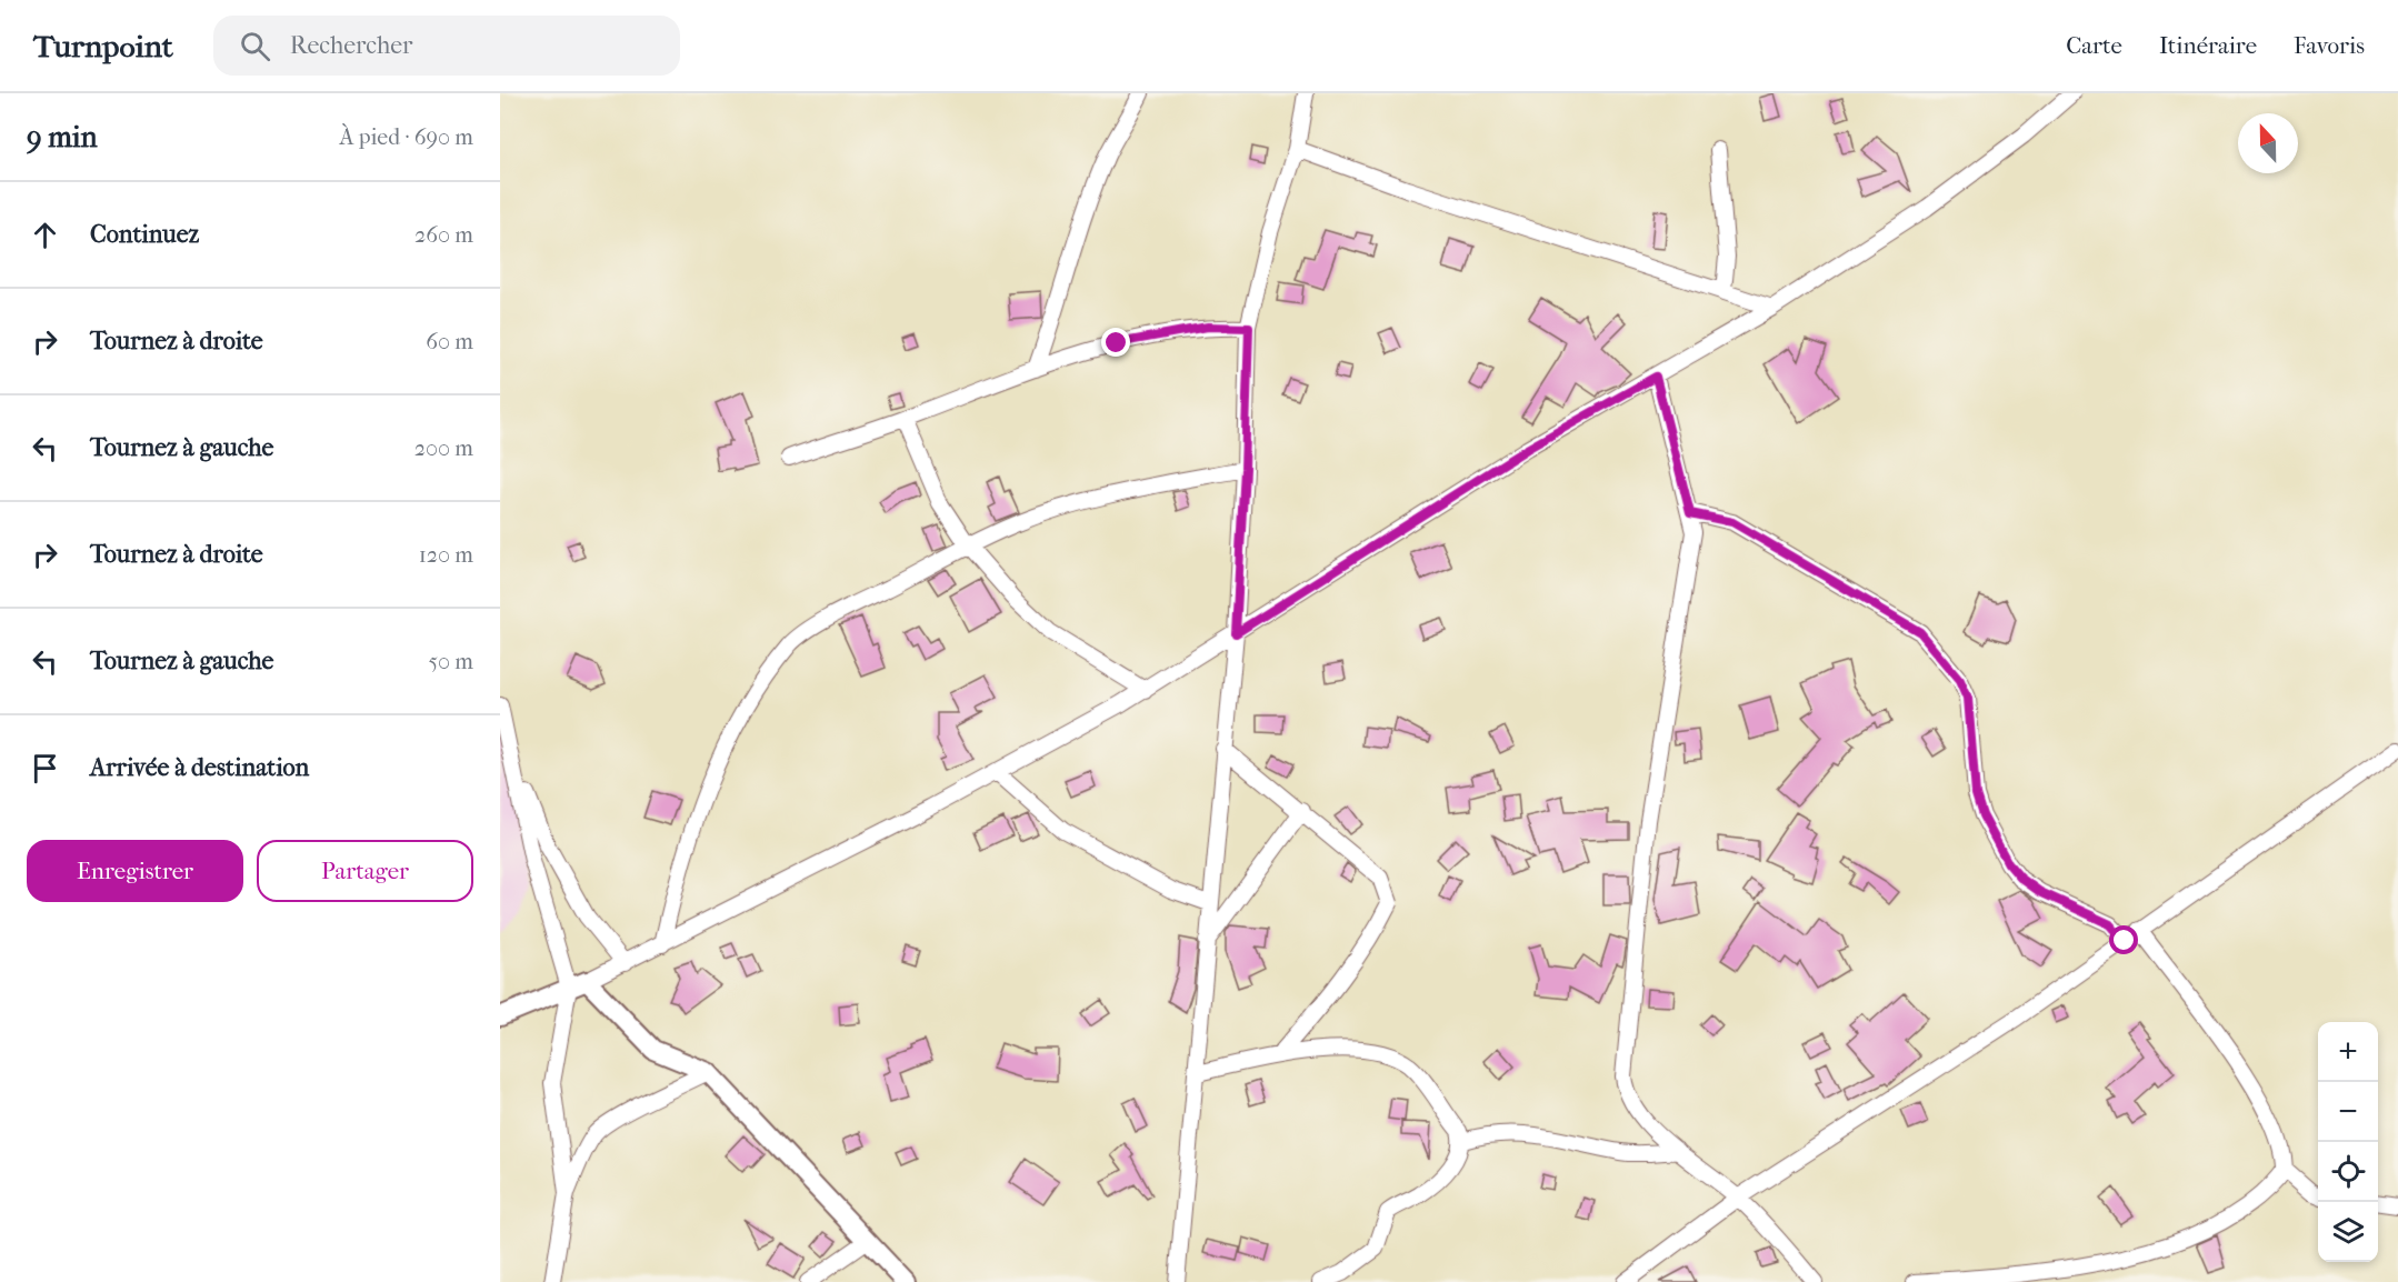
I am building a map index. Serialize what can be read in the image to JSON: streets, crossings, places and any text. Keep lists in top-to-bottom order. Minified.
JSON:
{"north":"top","page":{"header":"Turnpoint","search":"Rechercher","nav":["Carte","Itinéraire","Favoris"],"heading":["9 min","À pied · 690 m"],"list":[["Continuez","260 m"],["Tournez à droite","60 m"],["Tournez à gauche","200 m"],["Tournez à droite","120 m"],["Tournez à gauche","50 m"],"Arrivée à destination"],"buttons":["Enregistrer","Partager"],"map_buttons":["+","−"]}}
